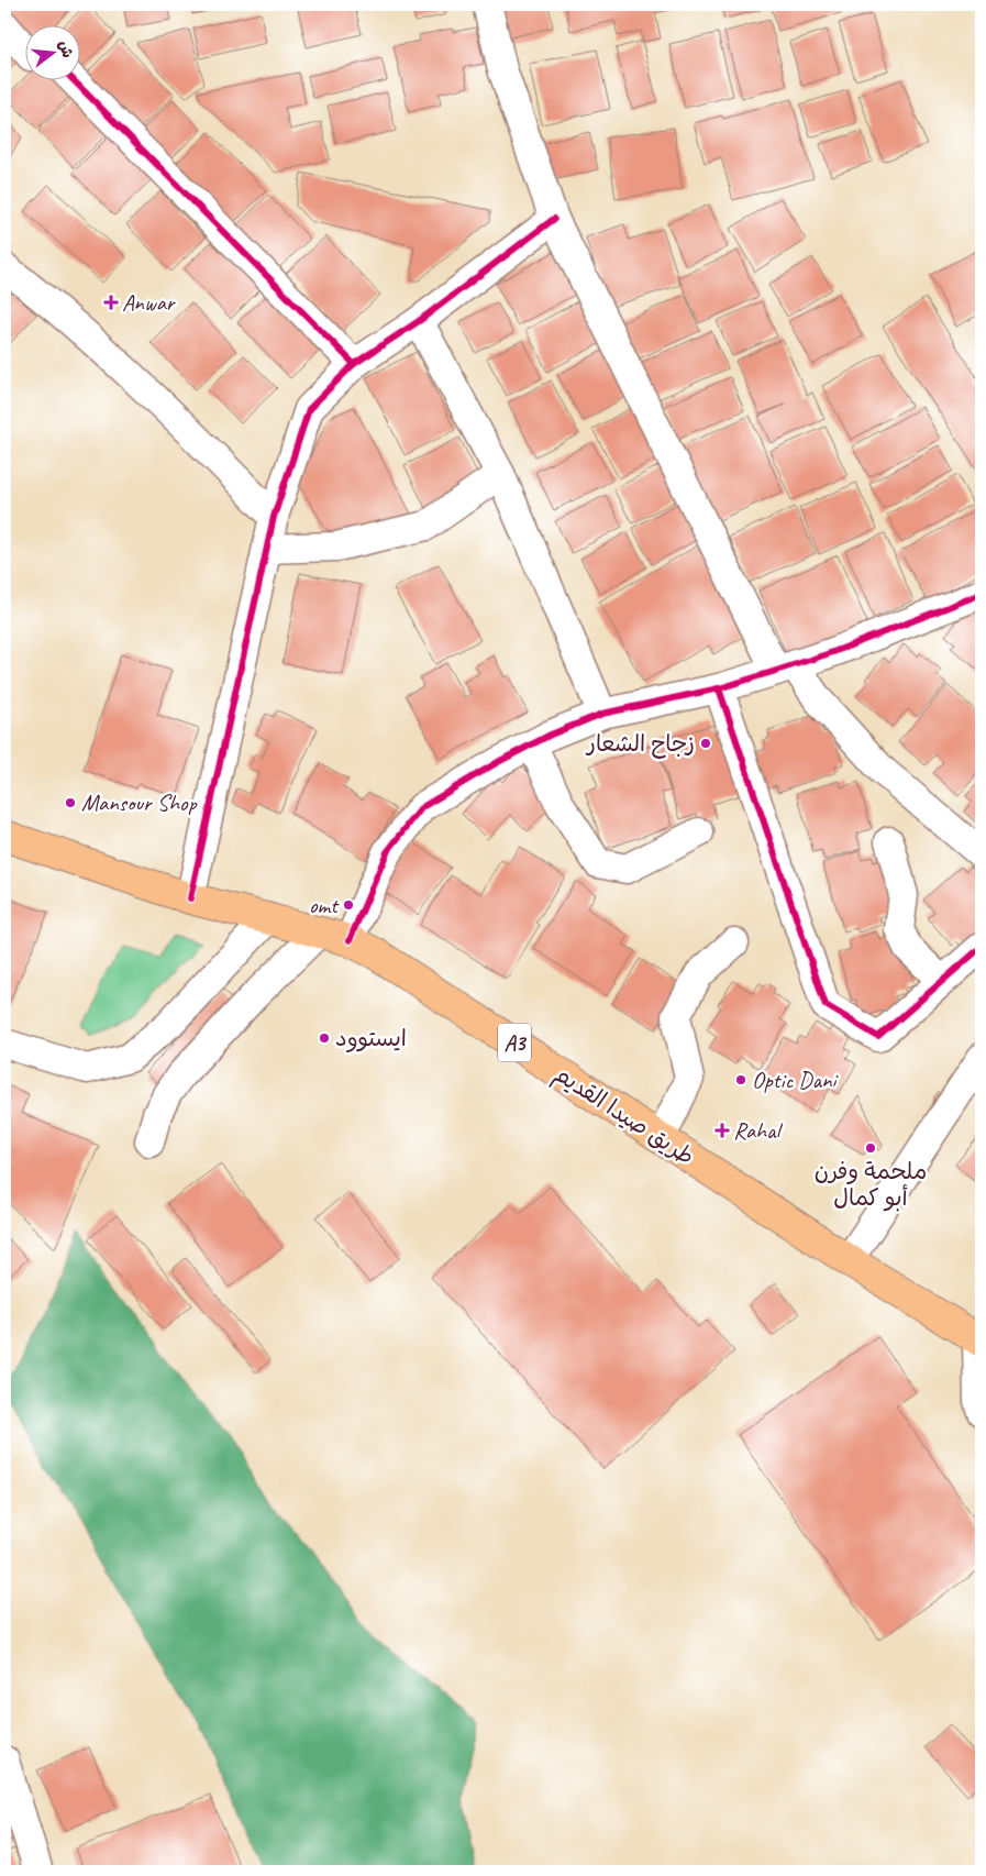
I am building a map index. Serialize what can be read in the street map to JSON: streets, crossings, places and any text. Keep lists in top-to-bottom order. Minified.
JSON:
{"streets":{"highway":["A3","طريق صيدا القديم"]},"places":{"health":["Anwar","Rahal"],"other":["زجاح الشعار","Mansour Shop","omt","ايستوود","Optic Dani","ملحمة وفرن أبو كمال"]},"north":"right"}
